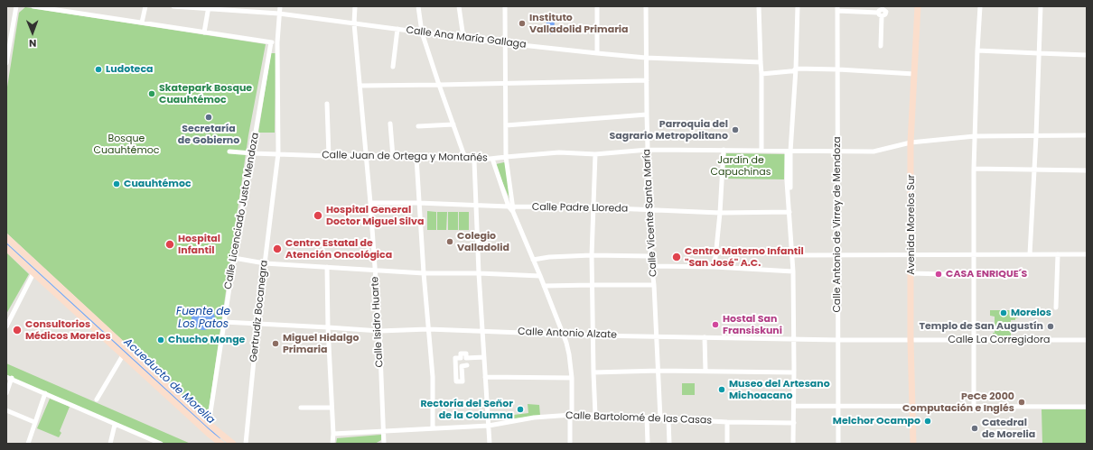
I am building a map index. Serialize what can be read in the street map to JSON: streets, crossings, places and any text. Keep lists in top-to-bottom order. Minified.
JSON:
{"streets":{"main road":["Avenida Morelos Sur"],"street":["Calle Ana María Gallaga","Calle Juan de Ortega y Montañés","Calle Padre Lloreda","Calle Licenciado Justo Mendoza","Calle Vicente Santa María","Calle Antonio de Virrey de Mendoza","Gertrudiz Bocanegra","Calle Isidro Huarte","Calle Antonio Alzate","Calle La Corregidora","Calle Bartolomé de las Casas"]},"crossings":[["Calle Ana María Gallaga","Calle Vicente Santa María"],["Calle Ana María Gallaga","Gertrudiz Bocanegra"],["Calle Ana María Gallaga","Calle Isidro Huarte"],["Calle Juan de Ortega y Montañés","Calle Licenciado Justo Mendoza"],["Calle Juan de Ortega y Montañés","Calle Vicente Santa María"],["Calle Juan de Ortega y Montañés","Calle Antonio de Virrey de Mendoza"],["Calle Juan de Ortega y Montañés","Avenida Morelos Sur"],["Calle Juan de Ortega y Montañés","Gertrudiz Bocanegra"],["Calle Juan de Ortega y Montañés","Calle Isidro Huarte"],["Calle Padre Lloreda","Calle Vicente Santa María"],["Calle Padre Lloreda","Calle Isidro Huarte"],["Calle Licenciado Justo Mendoza","Calle Antonio Alzate"],["Calle Vicente Santa María","Calle Antonio Alzate"],["Calle Vicente Santa María","Calle Bartolomé de las Casas"],["Calle Antonio de Virrey de Mendoza","Calle Antonio Alzate"],["Avenida Morelos Sur","Calle Antonio Alzate"],["Avenida Morelos Sur","Calle La Corregidora"],["Gertrudiz Bocanegra","Calle Antonio Alzate"],["Calle Isidro Huarte","Calle Antonio Alzate"],["Calle Isidro Huarte","Calle Bartolomé de las Casas"],["Calle Antonio Alzate","Calle La Corregidora"]],"water":["Fuente de Los Patos","Acueducto de Morelia"],"parks":["Bosque Cuauhtémoc","Jardín de Capuchinas"],"places":["Instituto Valladolid Primaria","Ludoteca","Skatepark Bosque Cuauhtémoc","Secretaría de Gobierno","Parroquia del Sagrario Metropolitano","Cuauhtémoc","Hospital General Doctor Miguel Silva","Colegio Valladolid","Hospital Infantil","Centro Estatal de Atención Oncológica","Centro Materno Infantil \"San José\" A.C.","CASA ENRIQUE´S","Morelos","Hostal San Fransiskuni","Templo de San Augustín","Consultorios Médicos Morelos","Chucho Monge","Miguel Hidalgo Primaria","Museo del Artesano Michoacano","PeCe 2000 Computación e Inglés","Rectoría del Señor de la Columna","Melchor Ocampo","Catedral de Morelia"],"north":"bottom"}
